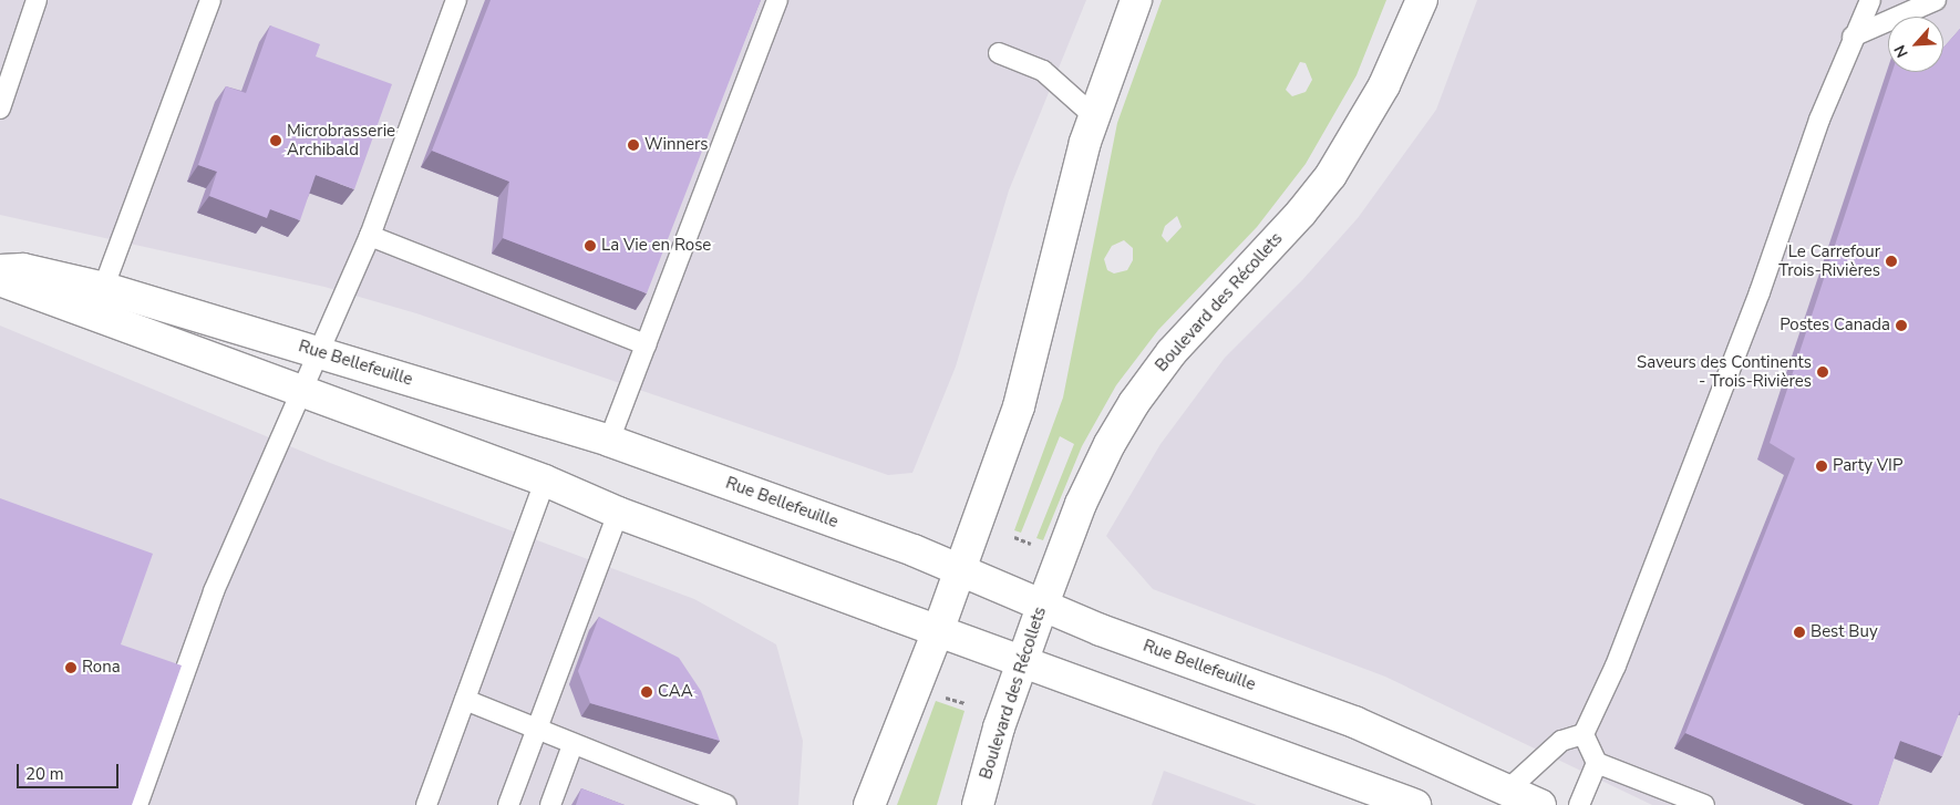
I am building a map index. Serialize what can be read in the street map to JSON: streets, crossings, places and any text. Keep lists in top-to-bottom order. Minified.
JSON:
{"streets":{"street":["Boulevard des Récollets","Rue Bellefeuille"]},"crossings":[["Boulevard des Récollets","Rue Bellefeuille"]],"places":["Microbrasserie Archibald","Winners","La Vie en Rose","Le Carrefour Trois-Rivières","Postes Canada","Saveurs des Continents - Trois-Rivières","Party VIP","Best Buy","Rona","CAA"],"scale_bar":"20 m","north":"bottom left"}
